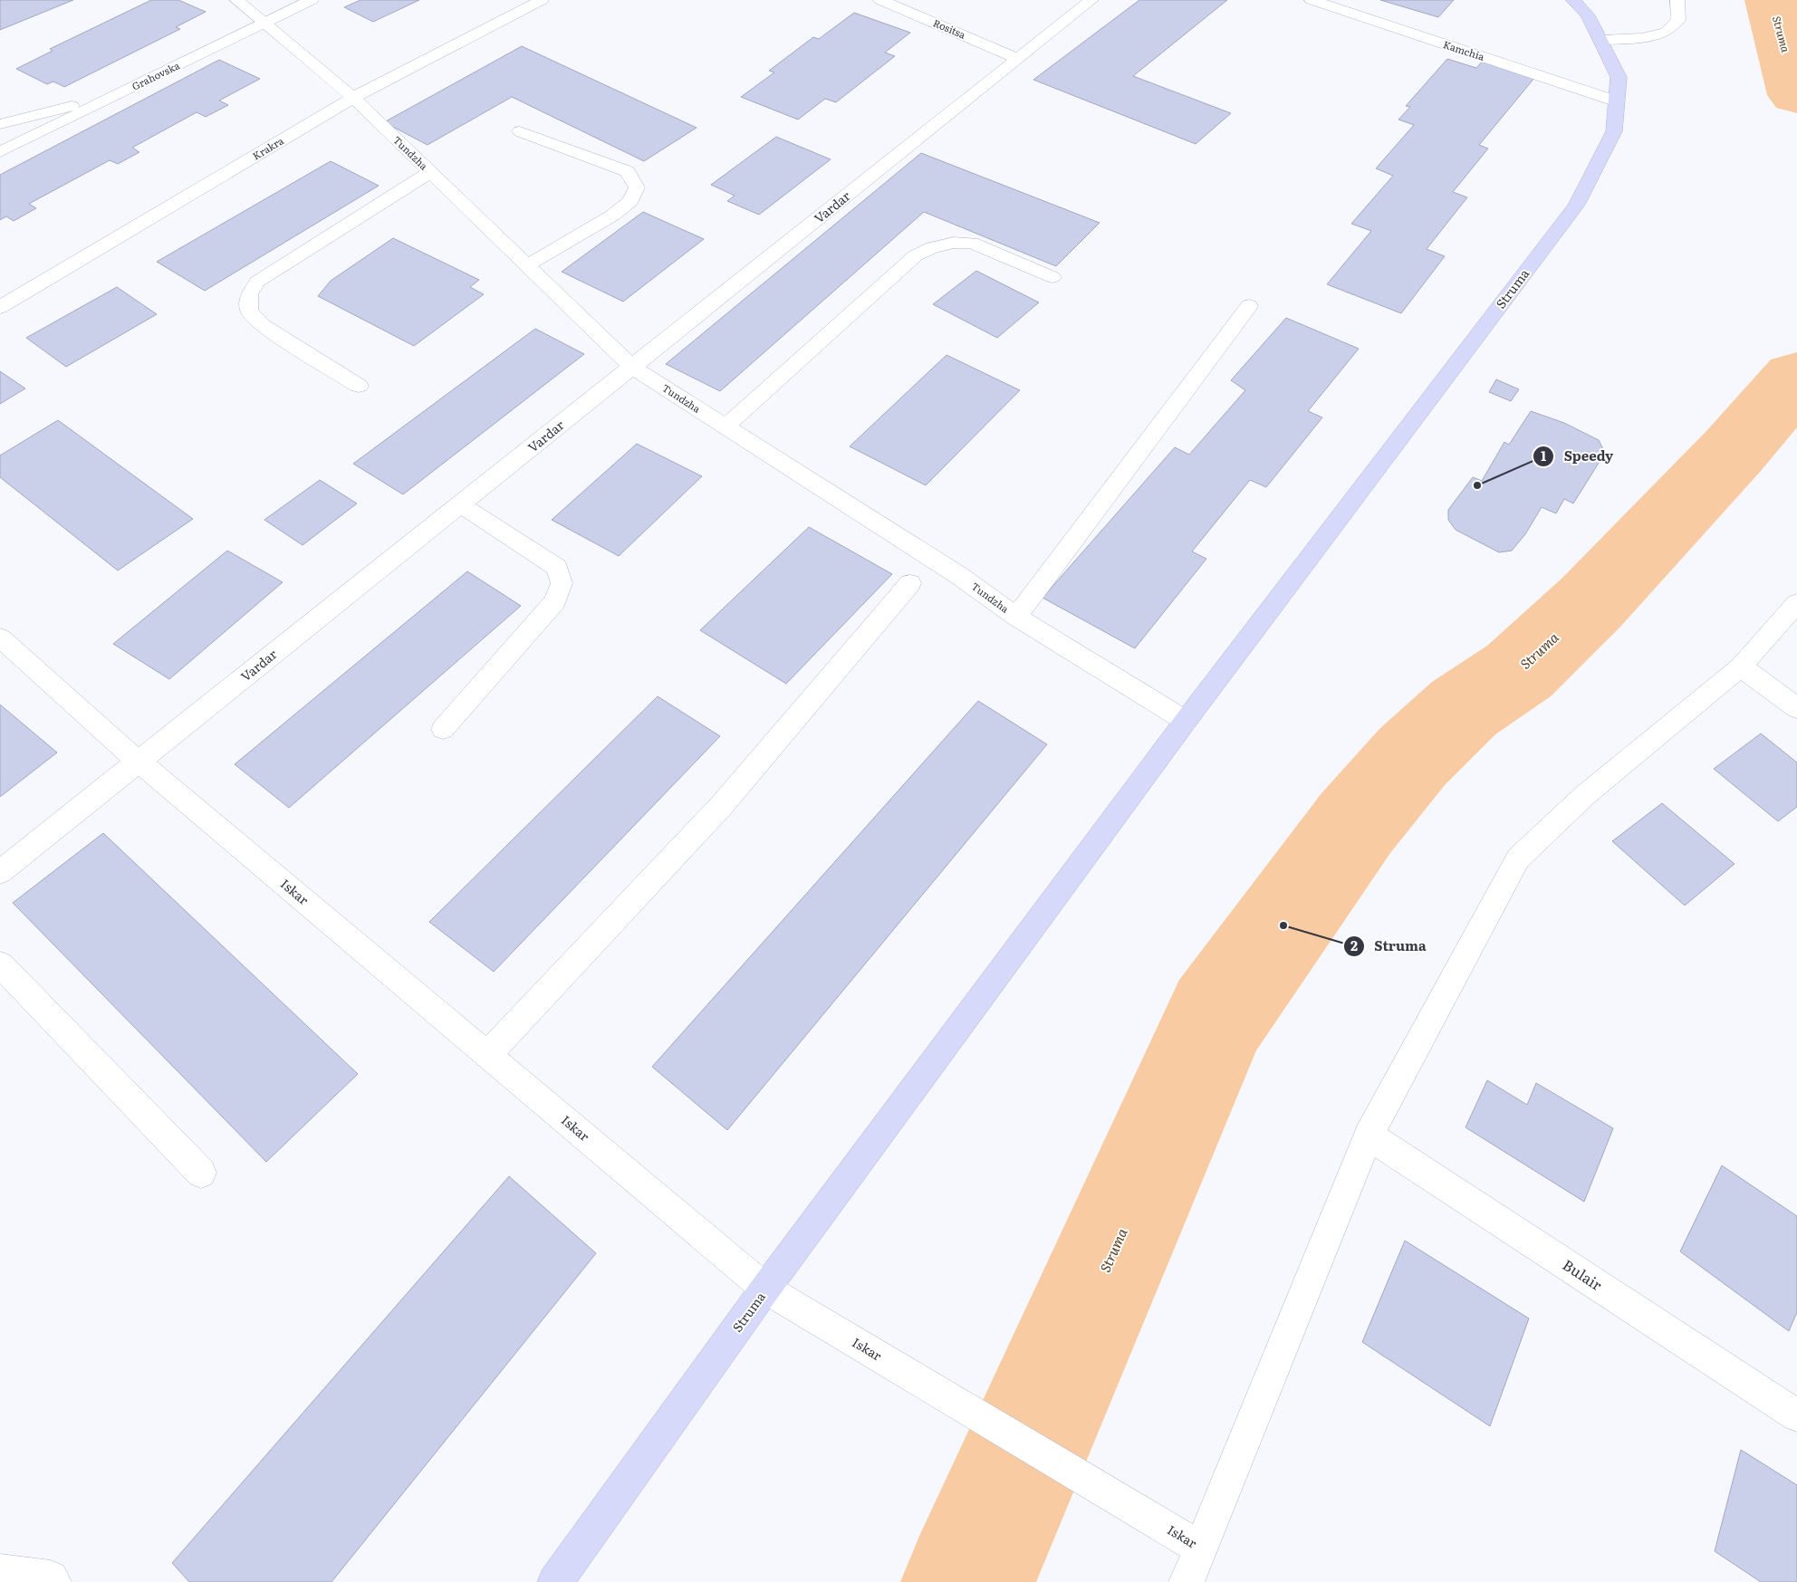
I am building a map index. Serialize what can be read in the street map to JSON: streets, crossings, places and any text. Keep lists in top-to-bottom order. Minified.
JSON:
{"streets":{"main road":["Struma"],"street":["Rositsa","Kamchia","Grahovska","Krakra","Tundzha","Vardar","Iskar","Bulair"]},"crossings":[["Rositsa","Vardar"],["Kamchia","Struma"],["Grahovska","Tundzha"],["Krakra","Tundzha"],["Tundzha","Vardar"],["Tundzha","Struma"],["Vardar","Iskar"],["Struma","Iskar"]],"water":["Struma"],"places":["Speedy","Struma"]}
